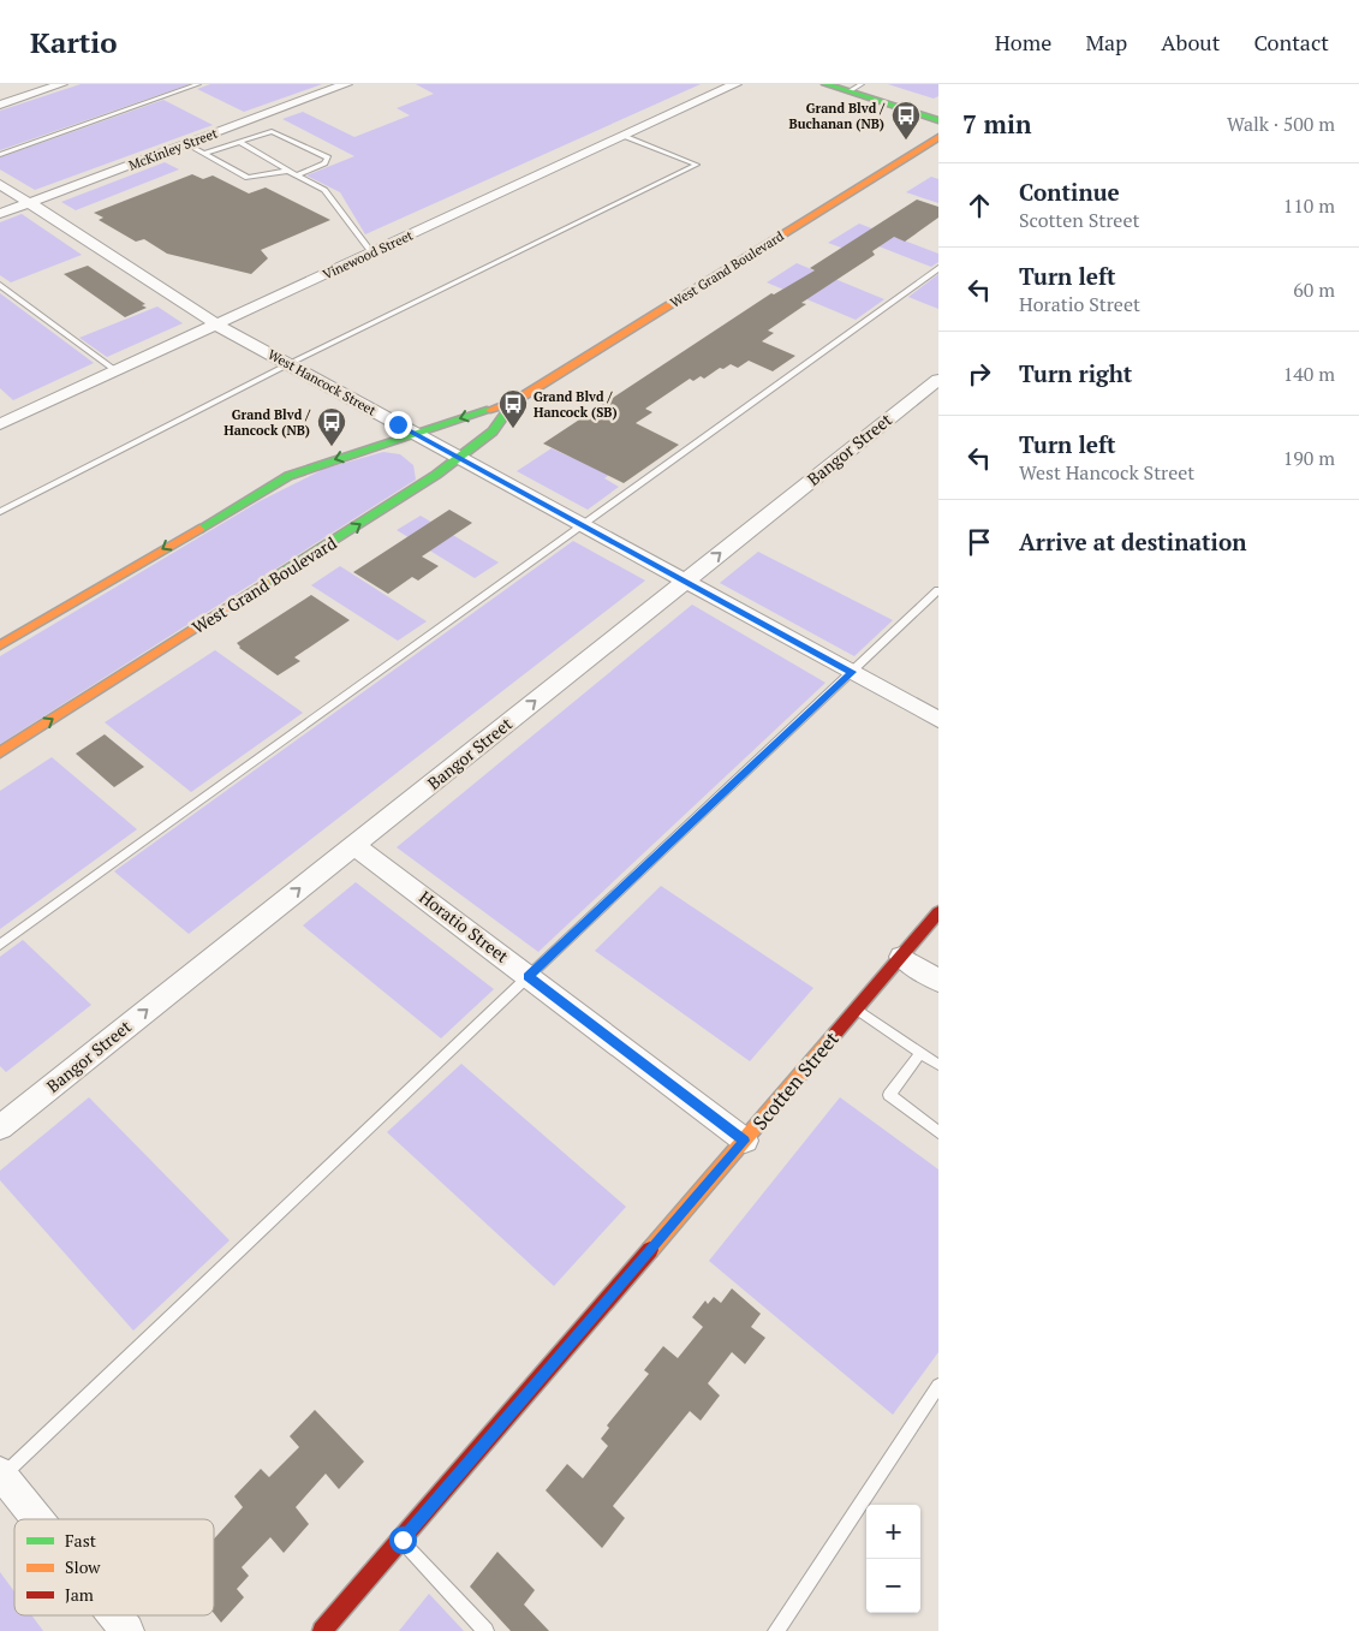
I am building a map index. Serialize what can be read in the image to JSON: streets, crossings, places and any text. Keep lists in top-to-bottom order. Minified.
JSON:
{"streets":{"main road":["West Grand Boulevard","Scotten Street"],"street":["McKinley Street","Vinewood Street","West Hancock Street","Bangor Street","Horatio Street"]},"crossings":[["McKinley Street","West Hancock Street"],["Vinewood Street","West Hancock Street"],["West Grand Boulevard","West Hancock Street"],["West Hancock Street","Bangor Street"],["Bangor Street","Horatio Street"],["Horatio Street","Scotten Street"]],"one_way":["Bangor Street"],"places":{"bus stop":["Grand Blvd / Buchanan (NB)","Grand Blvd / Hancock (SB)","Grand Blvd / Hancock (NB)"]},"legend":["Fast","Slow","Jam"],"page":{"header":"Kartio","nav":["Home","Map","About","Contact"],"heading":["7 min","Walk · 500 m"],"list":[["Continue","Scotten Street","110 m"],["Turn left","Horatio Street","60 m"],["Turn right","140 m"],["Turn left","West Hancock Street","190 m"],"Arrive at destination"],"map_buttons":["+","−"]}}
